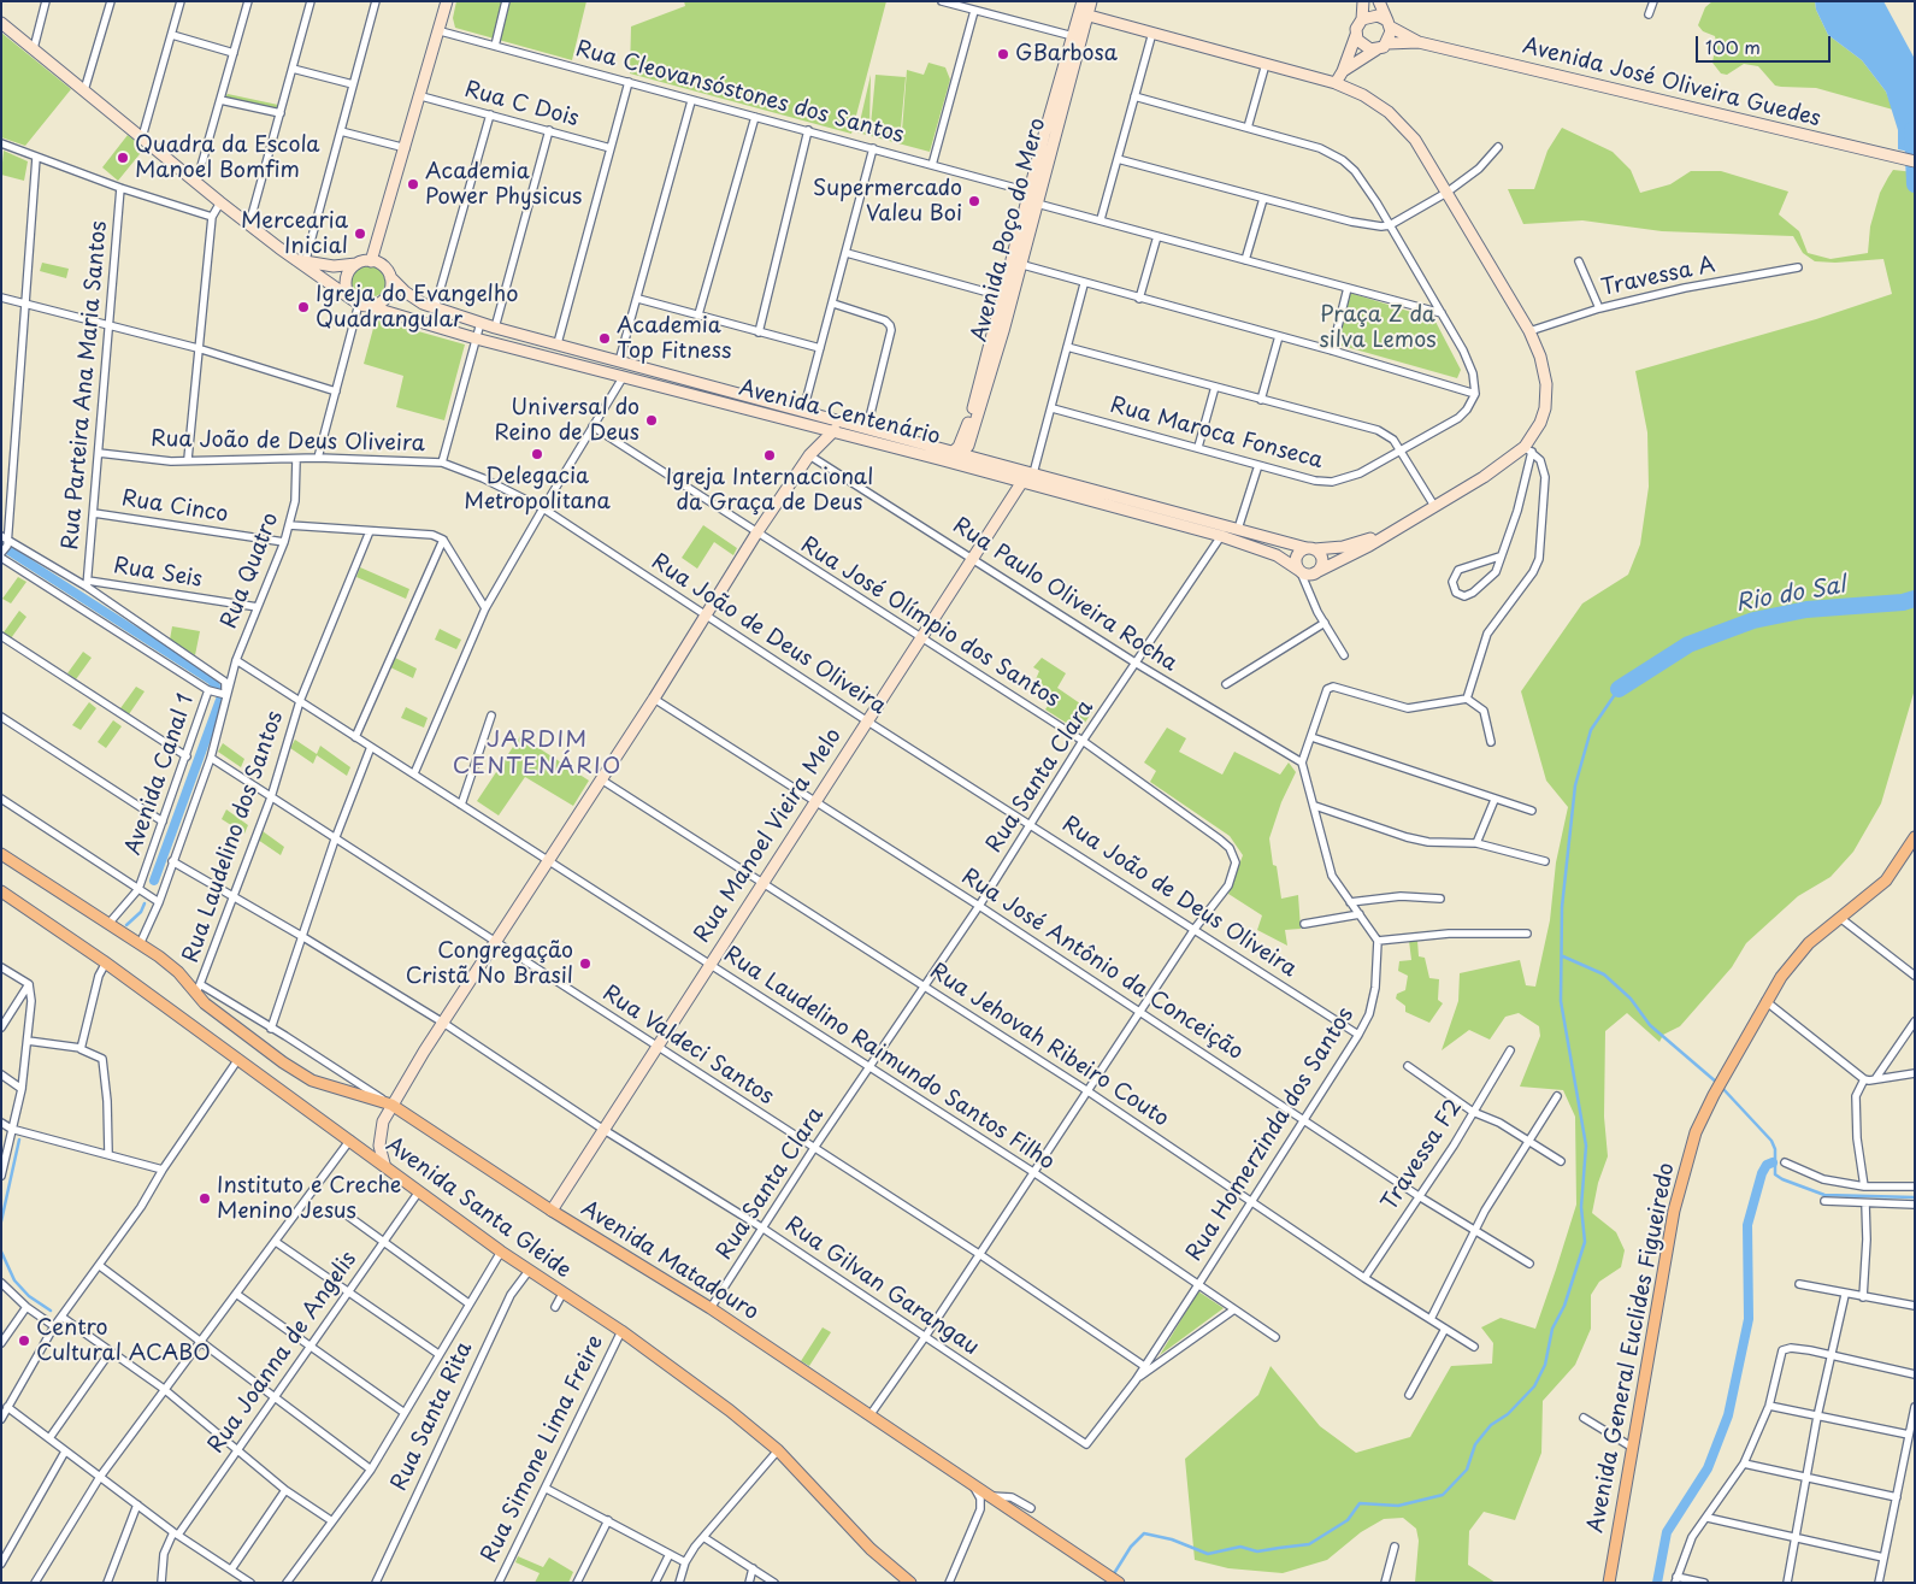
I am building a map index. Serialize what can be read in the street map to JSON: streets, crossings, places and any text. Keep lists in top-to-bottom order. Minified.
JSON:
{"streets":{"main road":["Avenida Santa Gleide","Avenida Matadouro","Avenida General Euclides Figueiredo"],"street":["Avenida José Oliveira Guedes","Rua Cleovansóstones dos Santos","Rua C Dois","Avenida Poço do Mero","Travessa A","Rua Parteira Ana Maria Santos","Avenida Centenário","Rua Maroca Fonseca","Rua João de Deus Oliveira","Rua Cinco","Rua Quatro","Rua Seis","Rua Paulo Oliveira Rocha","Rua José Olímpio dos Santos","Avenida Canal 1","Rua Santa Clara","Rua Manoel Vieira Melo","Rua Laudelino dos Santos","Rua José Antônio da Conceição","Rua Valdeci Santos","Rua Jehovah Ribeiro Couto","Rua Laudelino Raimundo Santos Filho","Rua Homerzinda dos Santos","Travessa F2","Rua Gilvan Garangau","Rua Joanna de Angelis","Rua Santa Rita","Rua Simone Lima Freire"]},"crossings":[["Rua Cleovansóstones dos Santos","Avenida Poço do Mero"],["Avenida Poço do Mero","Avenida Centenário"],["Rua Parteira Ana Maria Santos","Rua João de Deus Oliveira"],["Rua Parteira Ana Maria Santos","Rua Cinco"],["Rua Parteira Ana Maria Santos","Rua Seis"],["Rua Parteira Ana Maria Santos","Avenida Canal 1"],["Avenida Centenário","Rua Santa Clara"],["Avenida Centenário","Rua Manoel Vieira Melo"],["Rua João de Deus Oliveira","Rua Quatro"],["Rua João de Deus Oliveira","Rua José Olímpio dos Santos"],["Rua João de Deus Oliveira","Rua Santa Clara"],["Rua João de Deus Oliveira","Rua Manoel Vieira Melo"],["Rua João de Deus Oliveira","Rua Homerzinda dos Santos"],["Rua Cinco","Rua Quatro"],["Rua Quatro","Rua Seis"],["Rua Quatro","Avenida Canal 1"],["Rua Quatro","Rua Valdeci Santos"],["Rua Quatro","Rua Laudelino Raimundo Santos Filho"],["Rua Quatro","Avenida Santa Gleide"],["Rua Quatro","Rua Gilvan Garangau"],["Rua Seis","Avenida Canal 1"],["Rua Paulo Oliveira Rocha","Rua Santa Clara"],["Rua Paulo Oliveira Rocha","Rua Manoel Vieira Melo"],["Rua José Olímpio dos Santos","Rua Santa Clara"],["Rua José Olímpio dos Santos","Rua Manoel Vieira Melo"],["Avenida Canal 1","Avenida Santa Gleide"],["Rua Santa Clara","Rua José Antônio da Conceição"],["Rua Santa Clara","Rua Valdeci Santos"],["Rua Santa Clara","Rua Jehovah Ribeiro Couto"],["Rua Santa Clara","Rua Laudelino Raimundo Santos Filho"],["Rua Santa Clara","Avenida Matadouro"],["Rua Santa Clara","Rua Gilvan Garangau"],["Rua Manoel Vieira Melo","Rua José Antônio da Conceição"],["Rua Manoel Vieira Melo","Rua Valdeci Santos"],["Rua Manoel Vieira Melo","Rua Jehovah Ribeiro Couto"],["Rua Manoel Vieira Melo","Rua Laudelino Raimundo Santos Filho"],["Rua Manoel Vieira Melo","Avenida Matadouro"],["Rua Manoel Vieira Melo","Rua Gilvan Garangau"],["Rua Laudelino dos Santos","Rua Valdeci Santos"],["Rua Laudelino dos Santos","Rua Laudelino Raimundo Santos Filho"],["Rua Laudelino dos Santos","Avenida Santa Gleide"],["Rua Laudelino dos Santos","Avenida Matadouro"],["Rua Laudelino dos Santos","Rua Gilvan Garangau"],["Rua José Antônio da Conceição","Rua Homerzinda dos Santos"],["Rua José Antônio da Conceição","Travessa F2"],["Rua Valdeci Santos","Rua Homerzinda dos Santos"],["Rua Jehovah Ribeiro Couto","Rua Homerzinda dos Santos"],["Rua Jehovah Ribeiro Couto","Travessa F2"],["Rua Laudelino Raimundo Santos Filho","Rua Homerzinda dos Santos"],["Rua Homerzinda dos Santos","Rua Gilvan Garangau"],["Avenida Santa Gleide","Avenida Matadouro"],["Avenida Santa Gleide","Rua Joanna de Angelis"],["Avenida Santa Gleide","Rua Santa Rita"],["Avenida Santa Gleide","Rua Simone Lima Freire"]],"districts":["JARDIM CENTENÁRIO"],"water":["Rio do Sal"],"parks":["Praça Z da silva Lemos"],"places":["GBarbosa","Quadra da Escola Manoel Bomfim","Academia Power Physicus","Supermercado Valeu Boi","Mercearia Inicial","Igreja do Evangelho Quadrangular","Academia Top Fitness","Universal do Reino de Deus","Delegacia Metropolitana","Igreja Internacional da Graça de Deus","Congregação Cristã No Brasil","Instituto e Creche Menino Jesus","Centro Cultural ACABO"],"scale_bar":"100 m"}
